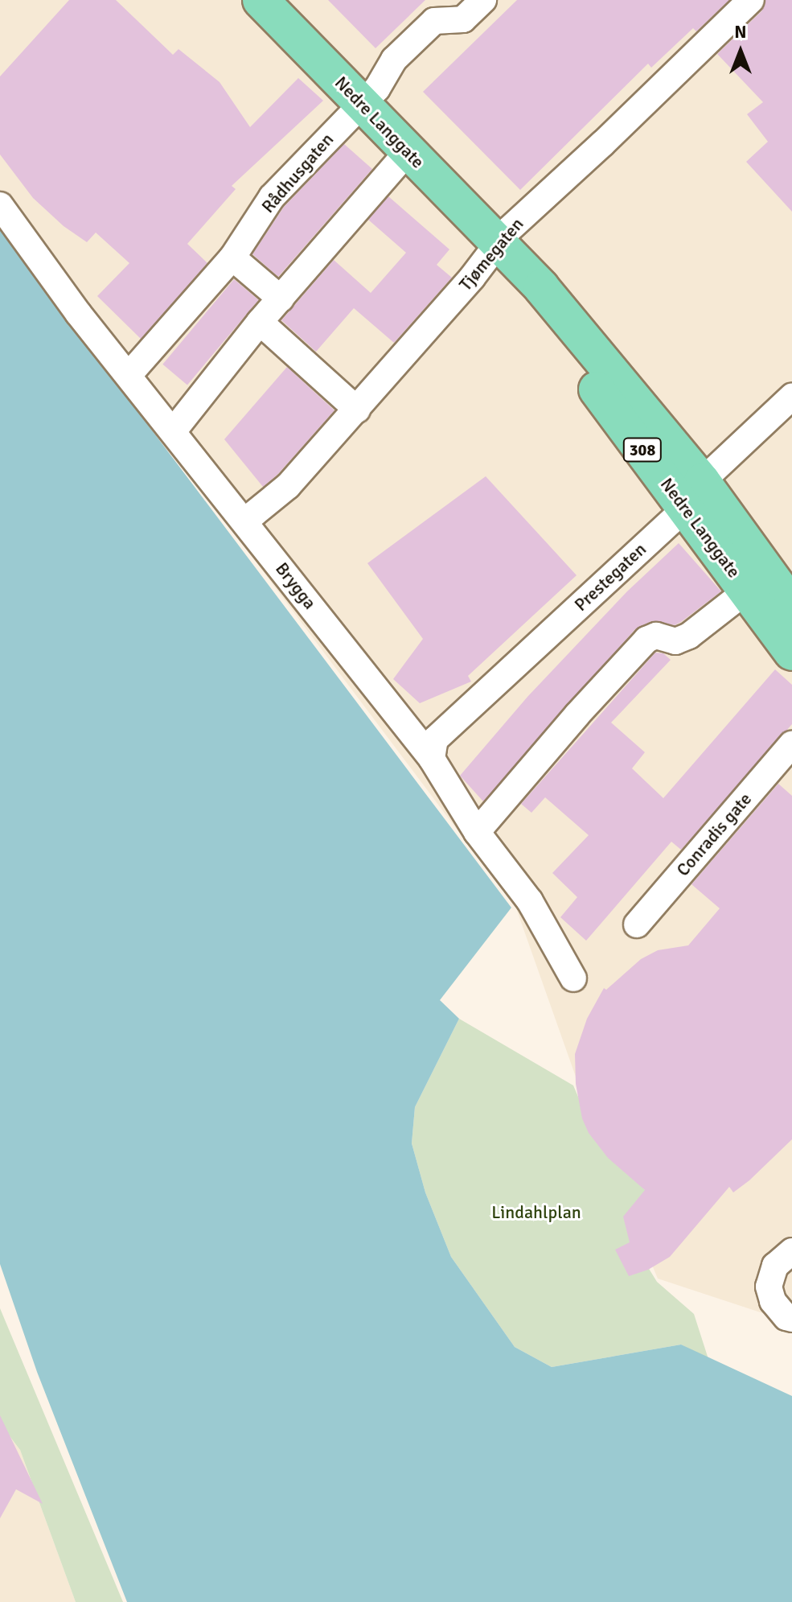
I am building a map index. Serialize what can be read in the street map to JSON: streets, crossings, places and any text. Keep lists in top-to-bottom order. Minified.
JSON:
{"streets":{"main road":["Nedre Langgate","308"],"street":["Rådhusgaten","Tjømegaten","Prestegaten","Brygga","Conradis gate"]},"crossings":[["Nedre Langgate","Rådhusgaten"],["Nedre Langgate","Tjømegaten"],["Nedre Langgate","Prestegaten"],["Rådhusgaten","Brygga"],["Tjømegaten","Brygga"],["Prestegaten","Brygga"]],"parks":["Lindahlplan"],"north":"top"}
